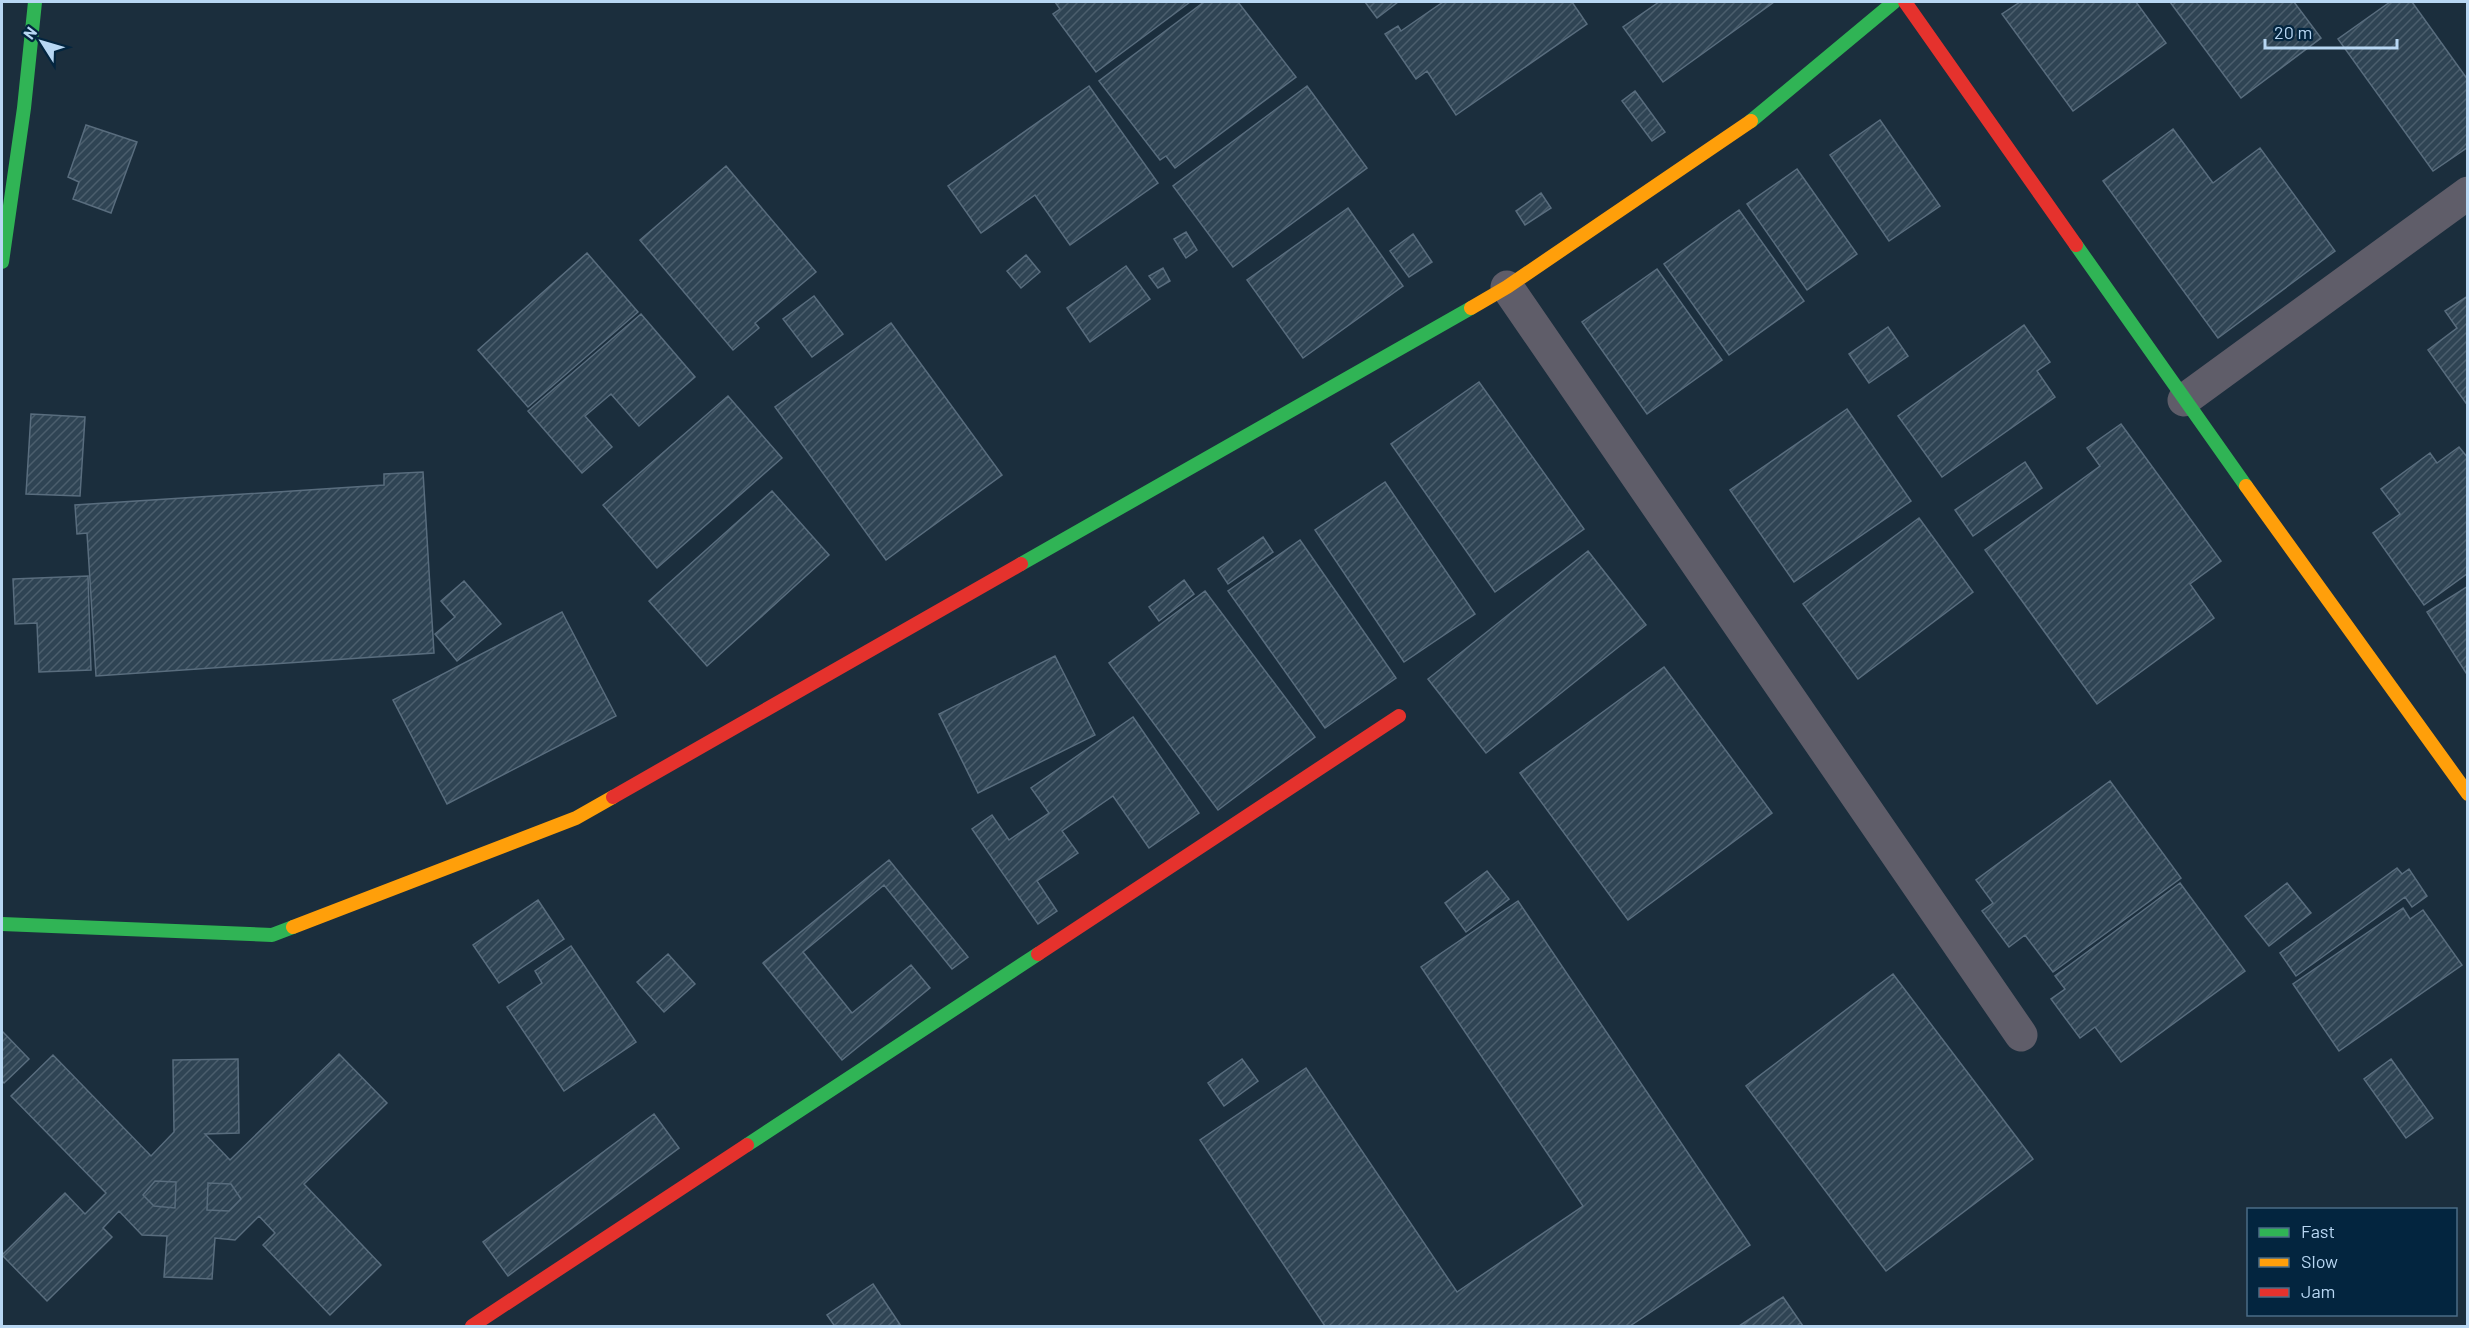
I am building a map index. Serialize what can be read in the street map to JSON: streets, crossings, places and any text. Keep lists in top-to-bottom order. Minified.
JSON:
{"legend":["Fast","Slow","Jam"],"scale_bar":"20 m","north":"top left"}
